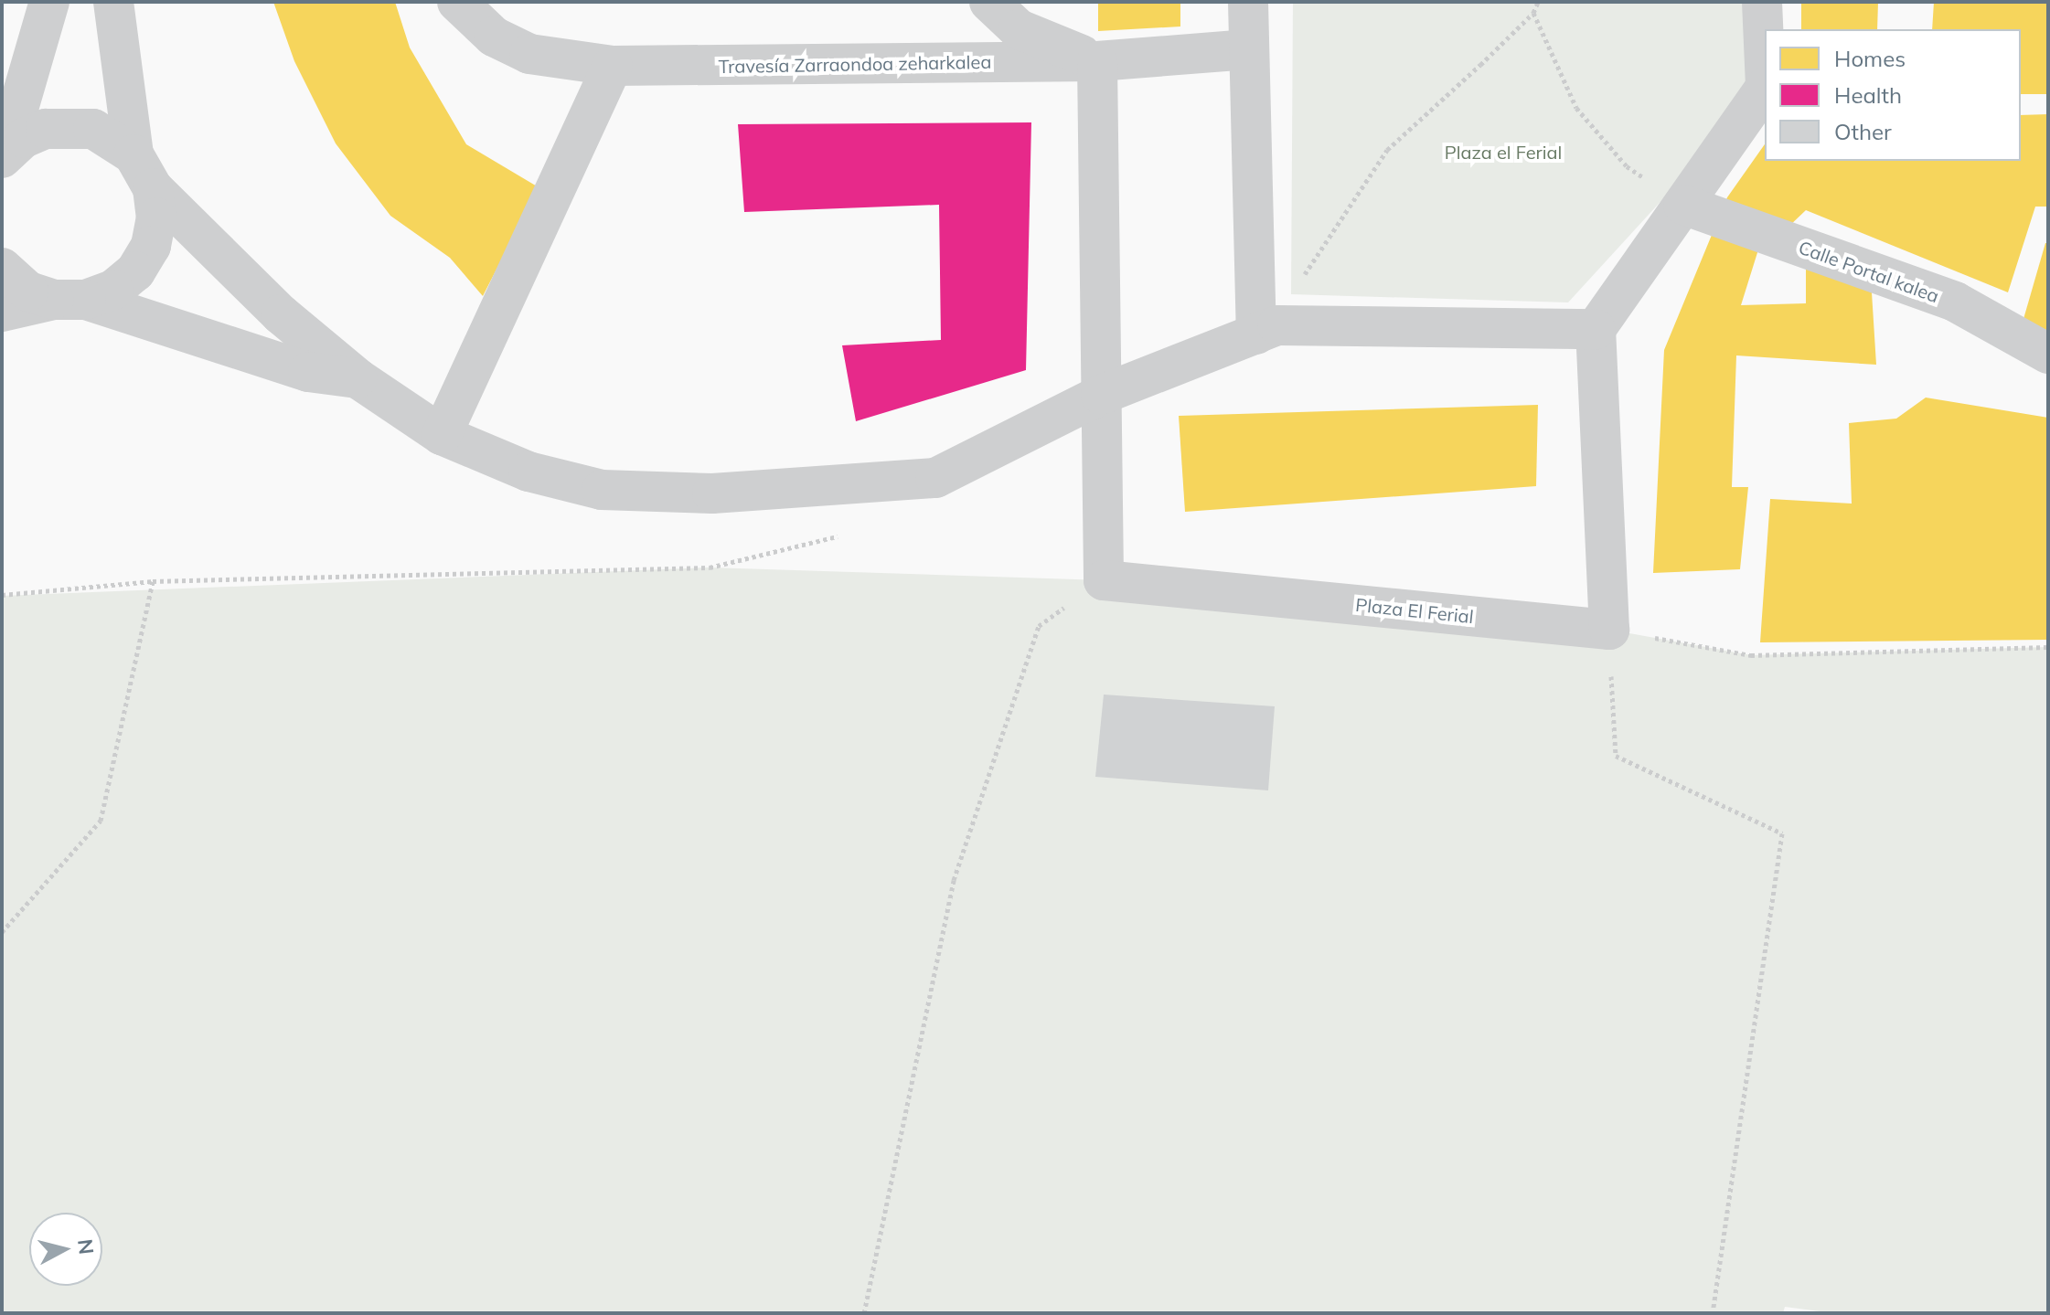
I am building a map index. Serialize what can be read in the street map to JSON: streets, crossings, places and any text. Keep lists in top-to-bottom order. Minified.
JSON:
{"streets":{"street":["Travesía Zarraondoa zeharkalea","Calle Portal kalea","Plaza El Ferial"]},"parks":["Plaza el Ferial"],"legend":["Homes","Health","Other"],"north":"right"}
